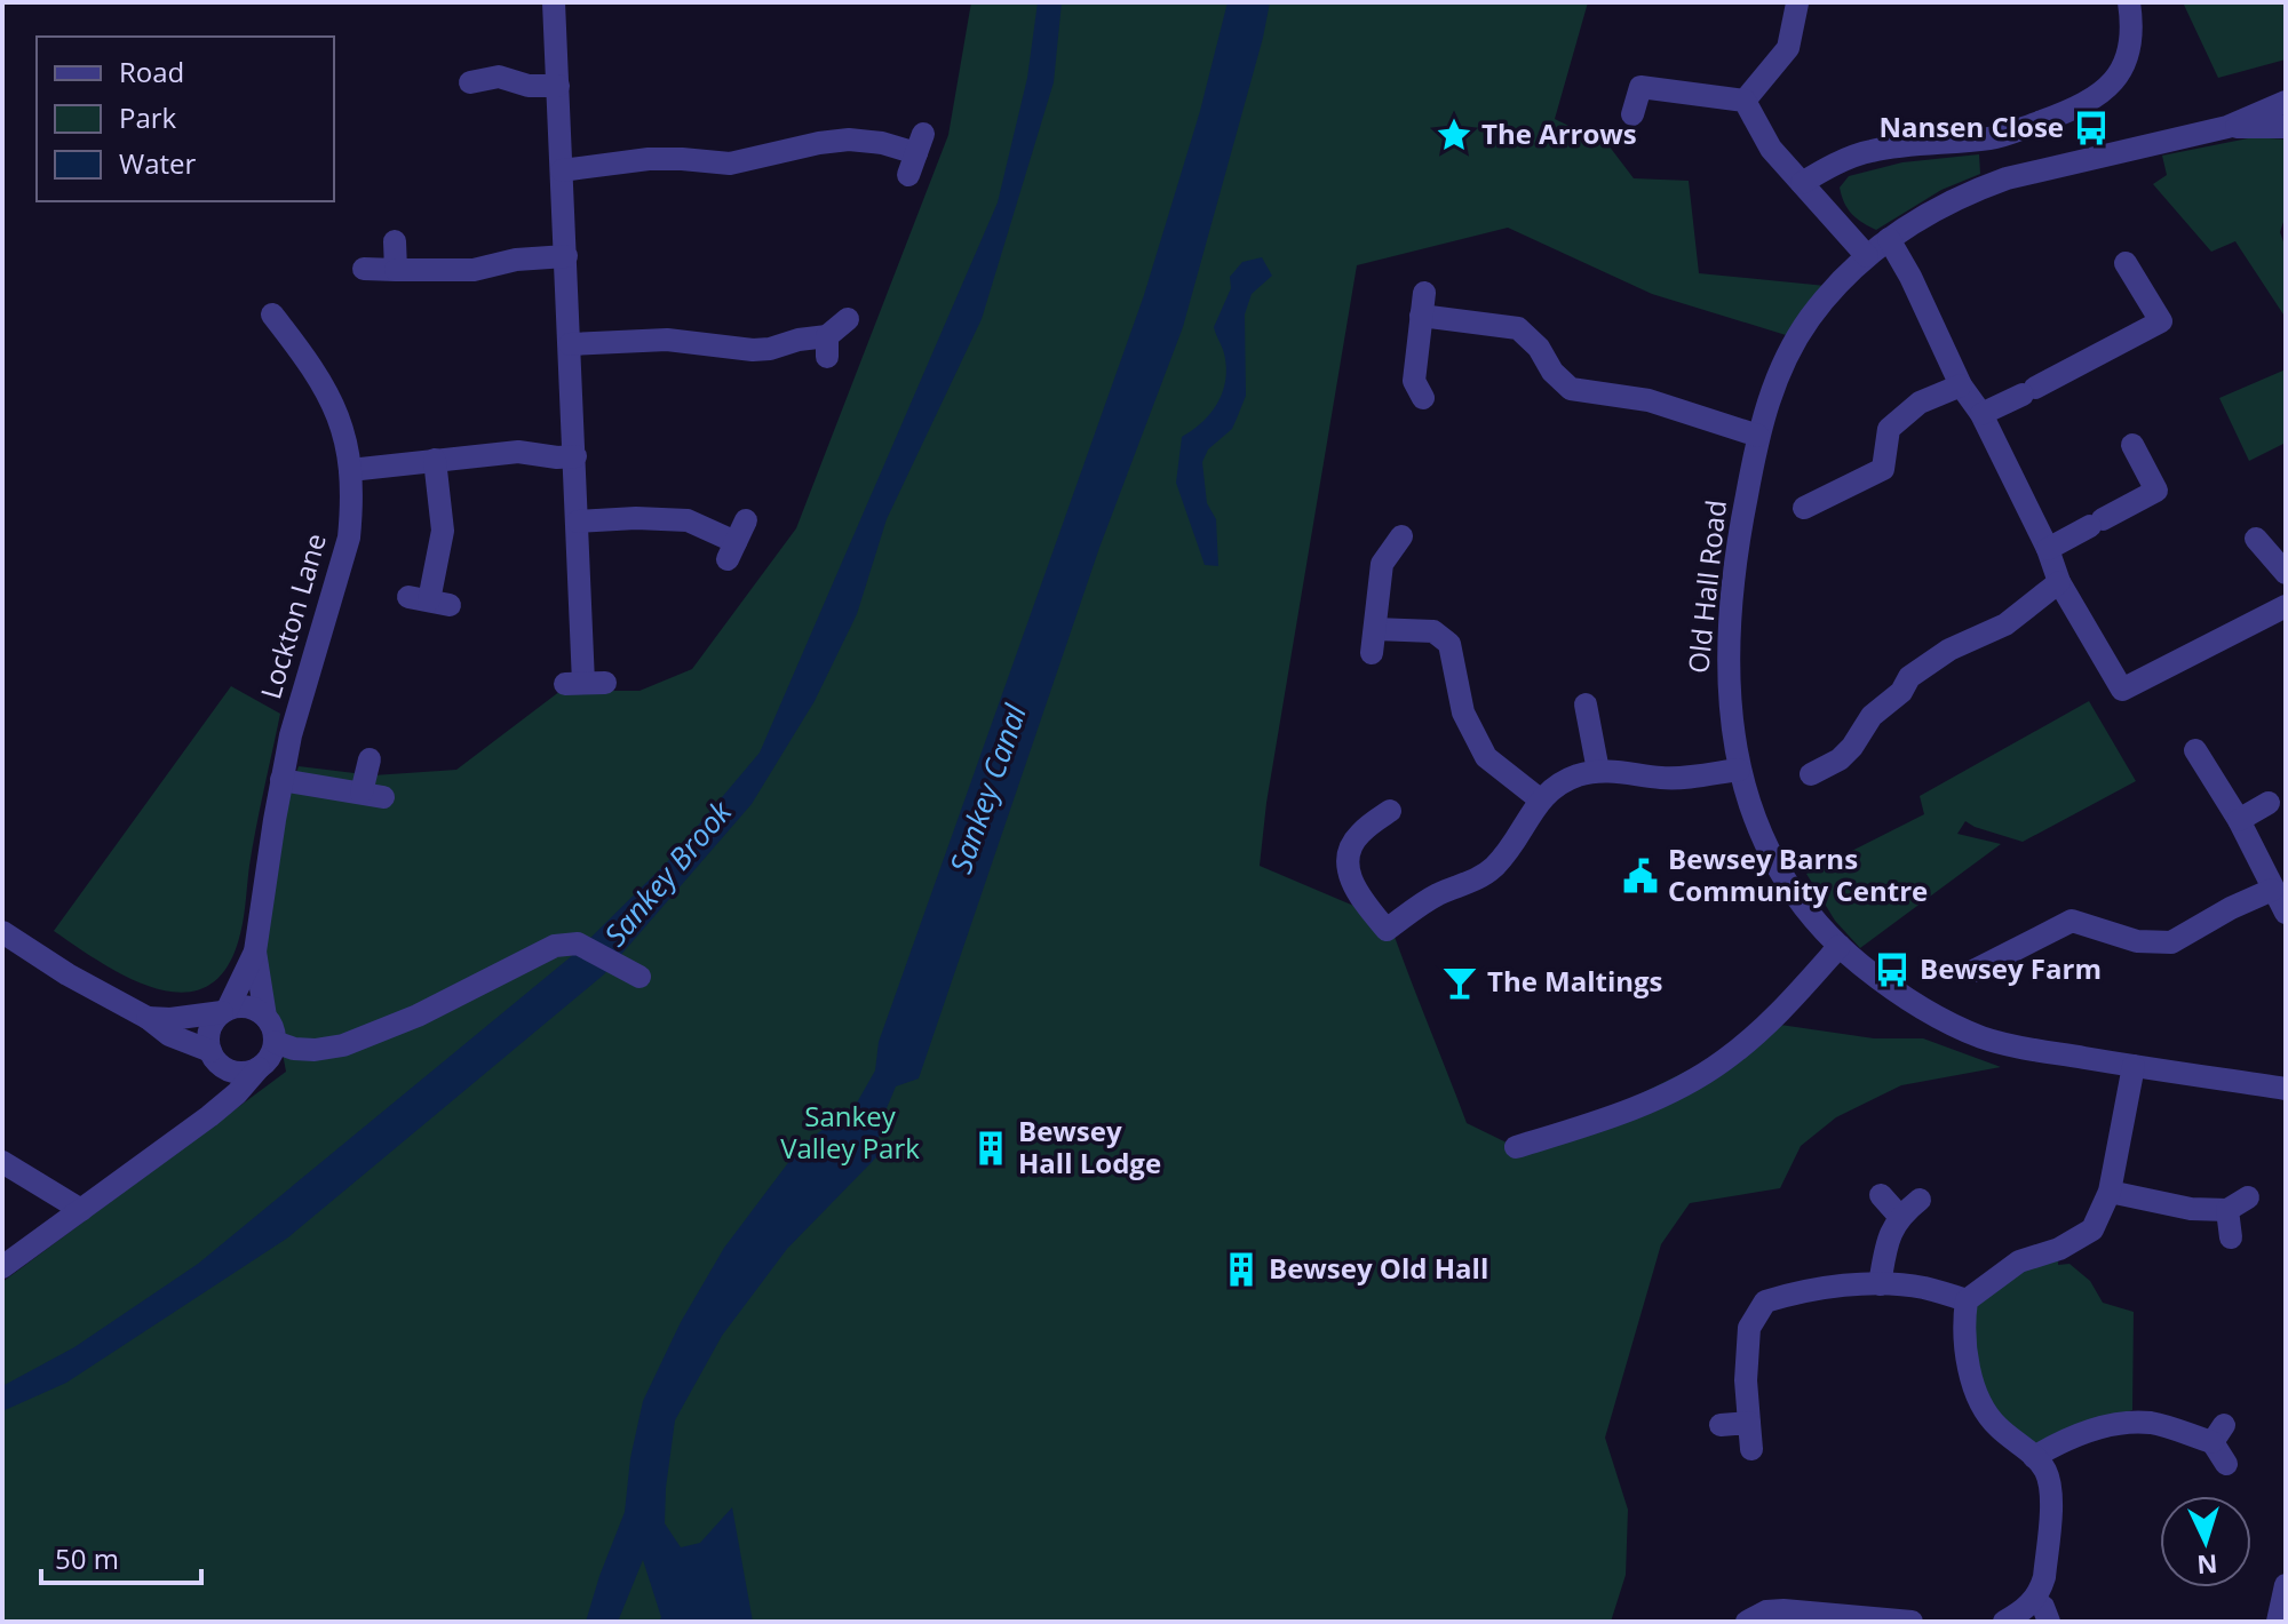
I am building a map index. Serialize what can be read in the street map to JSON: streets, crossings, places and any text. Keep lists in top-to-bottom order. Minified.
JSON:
{"streets":{"street":["Old Hall Road","Lockton Lane"]},"water":["Sankey Canal","Sankey Brook"],"parks":["Sankey Valley Park"],"places":{"bus stop":["Nansen Close","Bewsey Farm"],"place":["The Arrows"],"public building":["Bewsey Barns Community Centre"],"bar":["The Maltings"],"building":["Bewsey Hall Lodge","Bewsey Old Hall"]},"legend":["Road","Park","Water"],"scale_bar":"50 m","north":"bottom"}
